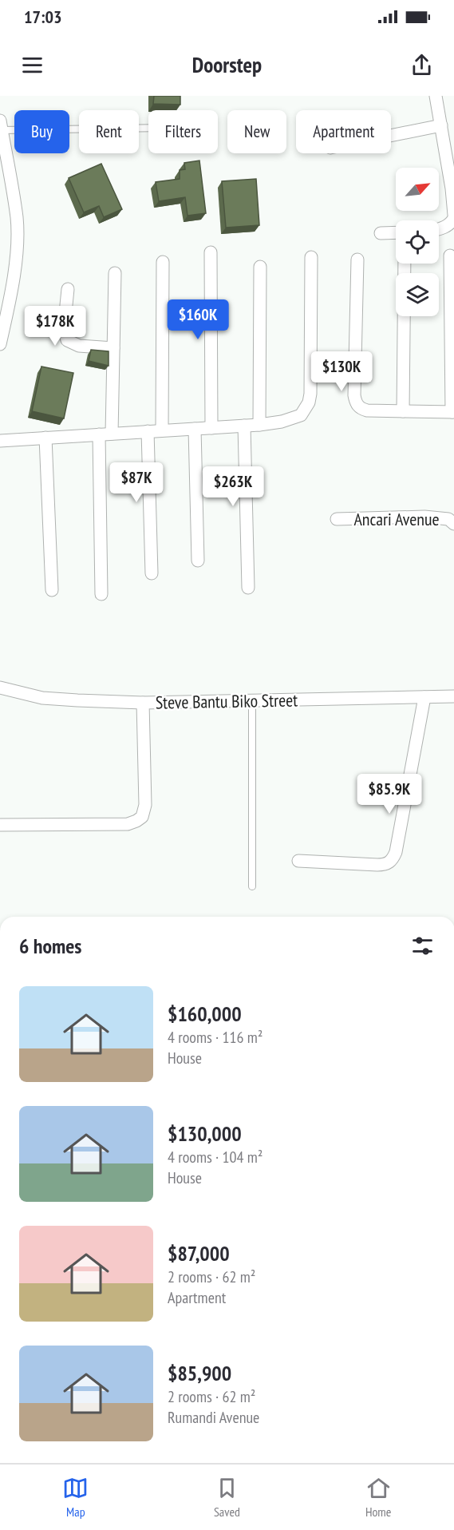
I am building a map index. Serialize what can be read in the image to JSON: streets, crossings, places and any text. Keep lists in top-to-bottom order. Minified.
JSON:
{"streets":{"street":["Ancari Avenue","Steve Bantu Biko Street"]},"north":"top right","page":{"status":"17:03","header":"Doorstep","chip":["Buy","Rent","Filters","New","Apartment"],"price":["$160K","$178K","$130K","$87K","$263K","$85.9K"],"heading":"6 homes","list":[{"name":"$160,000","note":"4 rooms · 116 m² · House"},{"name":"$130,000","note":"4 rooms · 104 m² · House"},{"name":"$87,000","note":"2 rooms · 62 m² · Apartment"},{"name":"$85,900","note":"2 rooms · 62 m² · Rumandi Avenue"}],"tabs":["Map","Saved","Home"]}}
